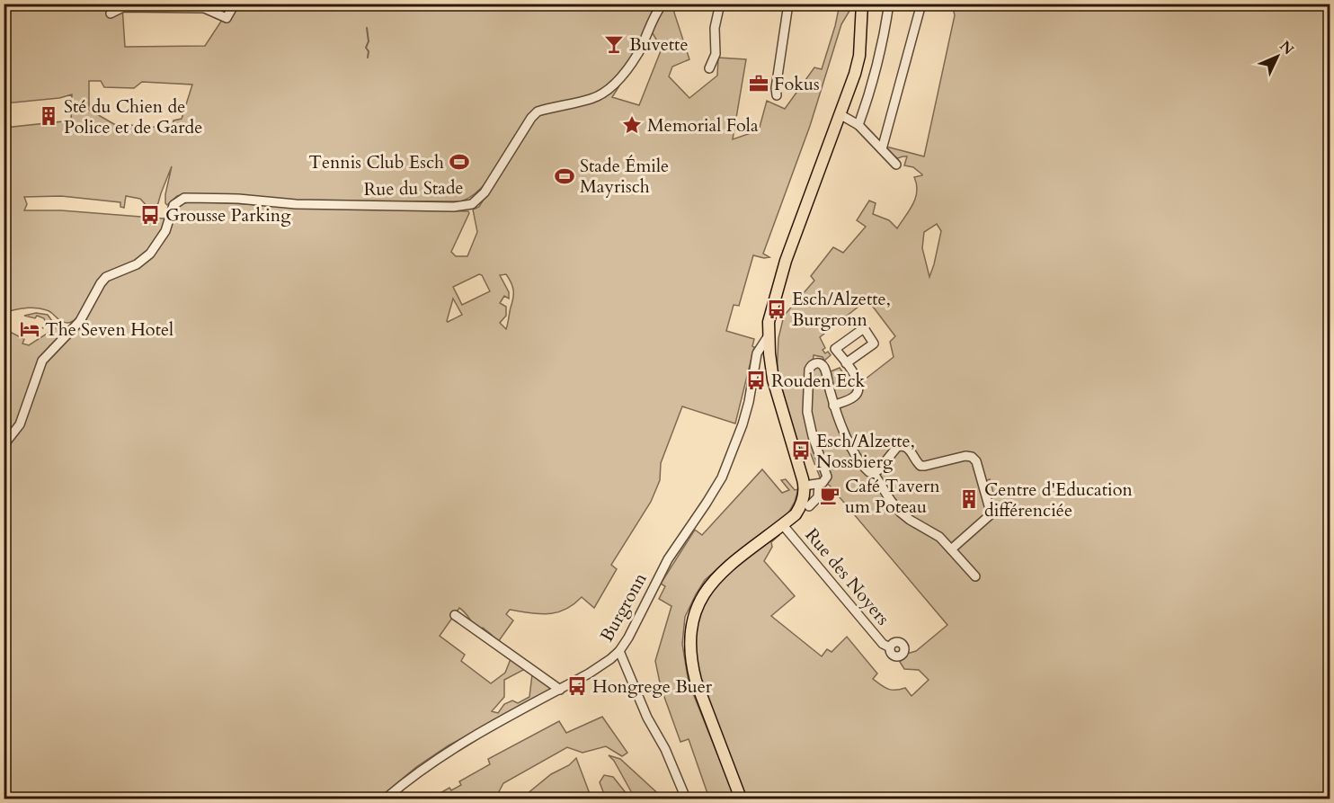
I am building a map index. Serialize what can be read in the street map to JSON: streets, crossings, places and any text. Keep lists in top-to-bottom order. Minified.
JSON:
{"streets":{"street":["Rue du Stade","Rue des Noyers","Burgronn"]},"places":{"bar":["Buvette"],"office":["Fokus"],"building":["Sté du Chien de Police et de Garde","Centre d'Education différenciée"],"place":["Memorial Fola"],"sports":["Tennis Club Esch","Stade Émile Mayrisch"],"bus stop":["Grousse Parking","Esch/Alzette, Burgronn","Rouden Eck","Esch/Alzette, Nossbierg","Hongrege Buer"],"hotel":["The Seven Hotel"],"cafe":["Café Tavern um Poteau"]},"north":"top right"}
